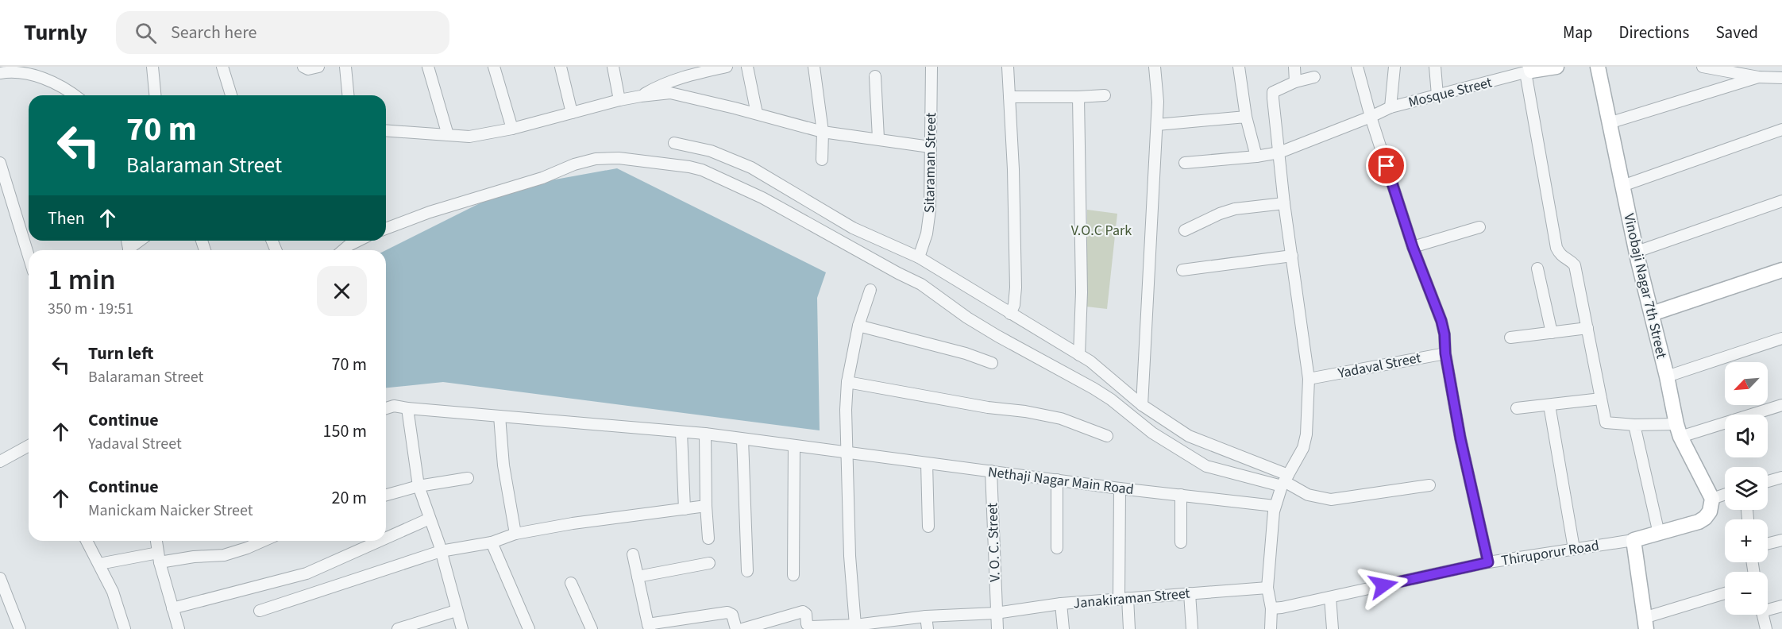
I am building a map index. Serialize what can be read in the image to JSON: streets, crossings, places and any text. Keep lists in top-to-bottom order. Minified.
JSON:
{"streets":{"street":["Mosque Street","Sitaraman Street","Vinobaji Nagar 7th Street","Yadaval Street","Nethaji Nagar Main Road","V. O. C. Street","Thiruporur Road","Janakiraman Street"]},"crossings":[["Nethaji Nagar Main Road","V. O. C. Street"],["V. O. C. Street","Janakiraman Street"]],"parks":["V.O.C Park"],"north":"bottom left","page":{"header":"Turnly","search":"Search here","nav":["Map","Directions","Saved"],"turn":["70 m","Balaraman Street"],"then":"Then","heading":["1 min","350 m · 19:51"],"list":[{"name":"Turn left","note":"Balaraman Street","value":"70 m"},{"name":"Continue","note":"Yadaval Street","value":"150 m"},{"name":"Continue","note":"Manickam Naicker Street","value":"20 m"}],"map_buttons":["+","−"]}}
